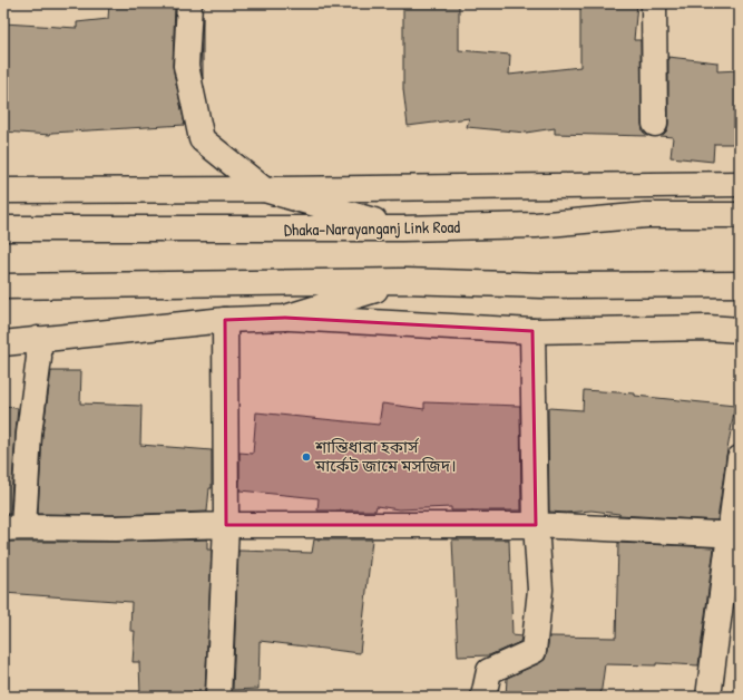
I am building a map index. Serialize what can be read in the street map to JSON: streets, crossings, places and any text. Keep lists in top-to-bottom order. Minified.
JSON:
{"streets":{"street":["Dhaka-Narayanganj Link Road"]},"places":["শান্তিধারা হকার্স মার্কেট জামে মসজিদ।"]}
